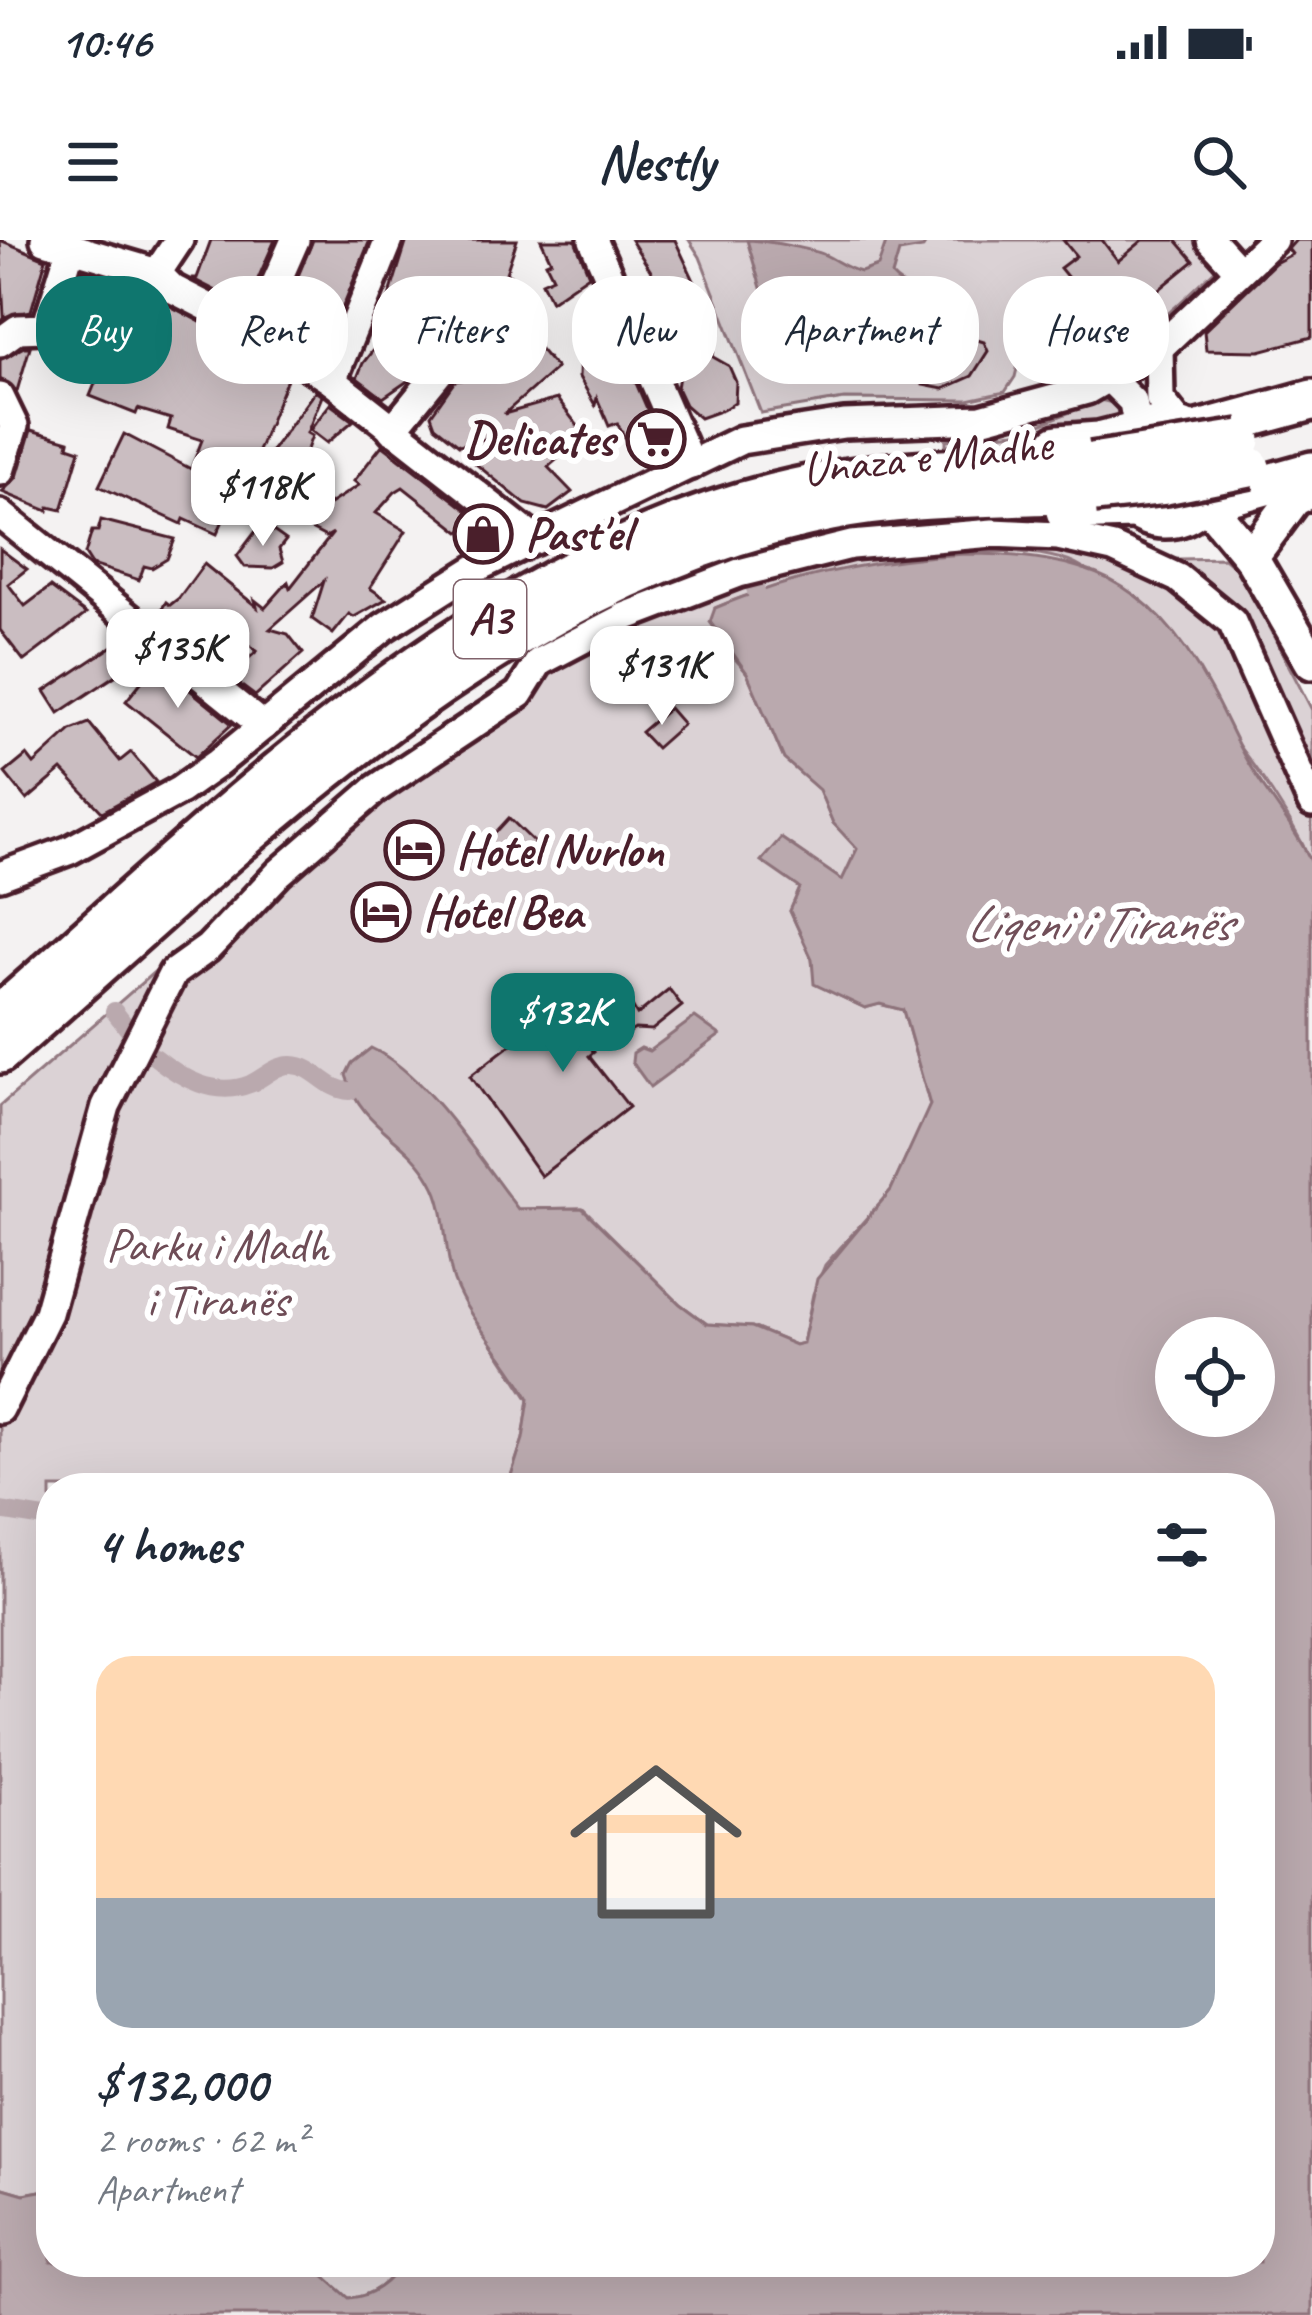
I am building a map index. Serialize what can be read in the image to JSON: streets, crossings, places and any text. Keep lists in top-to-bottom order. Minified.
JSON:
{"streets":{"highway":["Unaza e Madhe","A3"]},"water":["Liqeni i Tiranës"],"parks":["Parku i Madh i Tiranës"],"places":{"supermarket":["Delicates"],"shop":["Past'el"],"hotel":["Hotel Nurlon","Hotel Bea"]},"page":{"status":"10:46","header":"Nestly","chip":["Buy","Rent","Filters","New","Apartment","House"],"price":["$118K","$135K","$131K","$132K"],"heading":"4 homes","list":[{"name":"$132,000","note":"2 rooms · 62 m² · Apartment"}]}}
